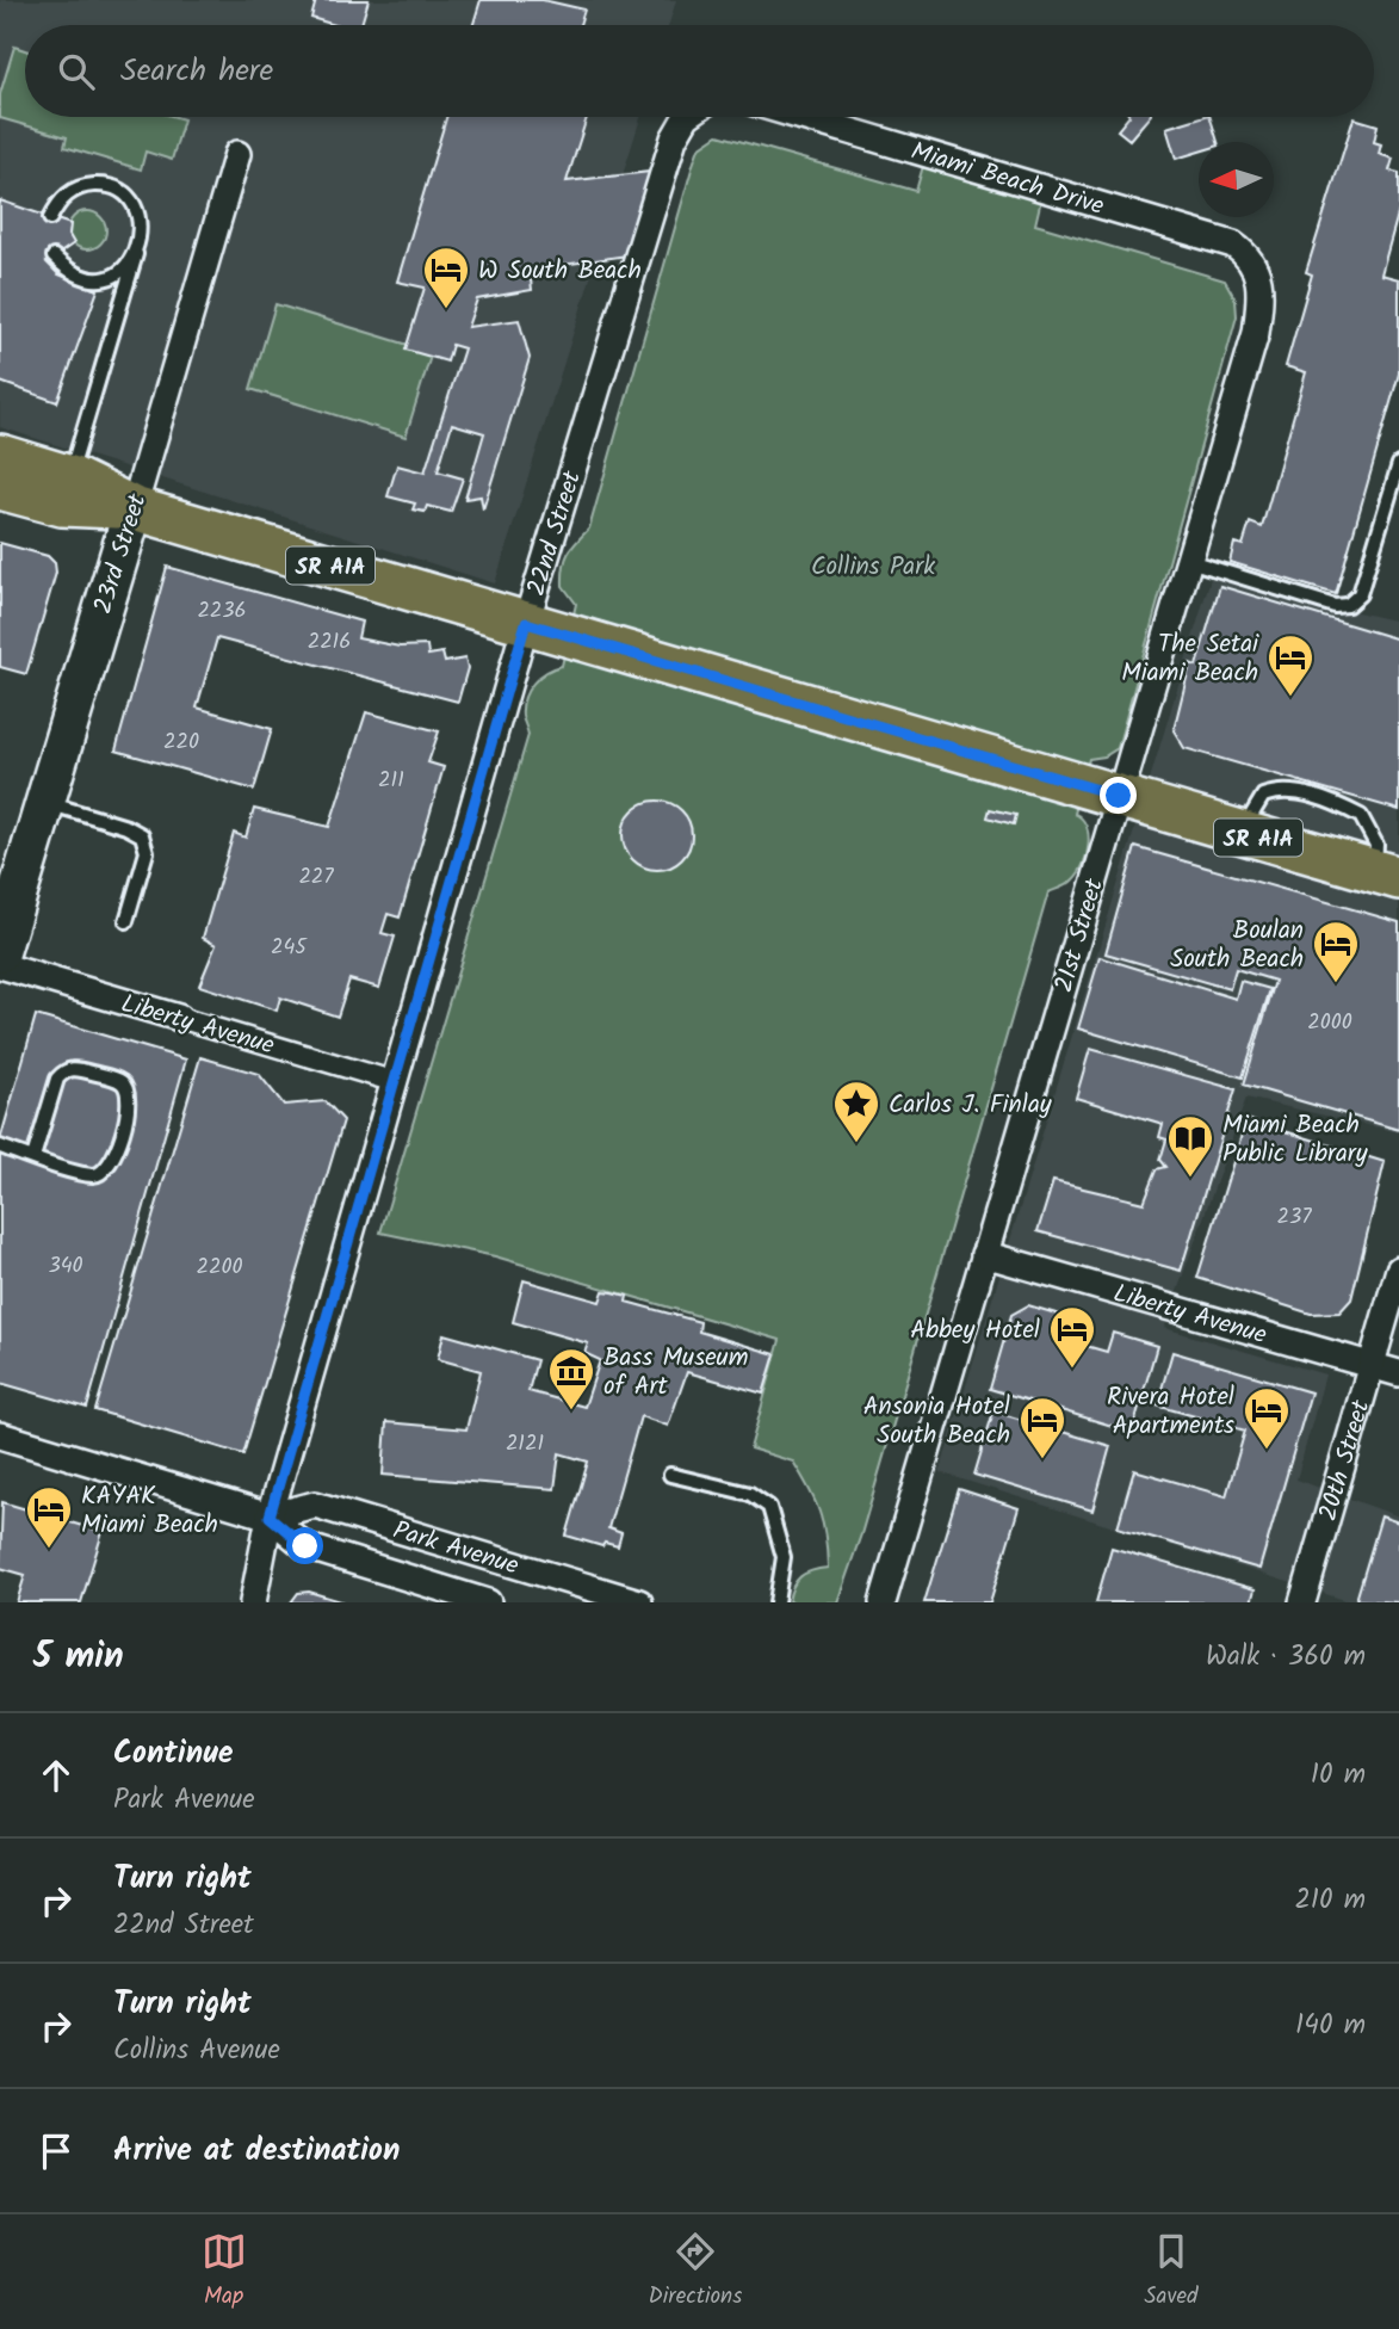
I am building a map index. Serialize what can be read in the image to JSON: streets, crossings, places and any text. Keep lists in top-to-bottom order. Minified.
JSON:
{"streets":{"main road":["23rd Street","SR A1A"],"street":["Miami Beach Drive","22nd Street","21st Street","Liberty Avenue","20th Street","Park Avenue"]},"crossings":[["Miami Beach Drive","21st Street"],["22nd Street","SR A1A"],["22nd Street","Liberty Avenue"],["22nd Street","Park Avenue"],["23rd Street","SR A1A"],["SR A1A","21st Street"],["21st Street","Liberty Avenue"],["Liberty Avenue","20th Street"]],"parks":["Collins Park"],"places":{"hotel":["W South Beach","The Setai Miami Beach","Boulan South Beach","Abbey Hotel","Rivera Hotel Apartments","Ansonia Hotel South Beach","KAYAK Miami Beach"],"place":["Carlos J. Finlay"],"library":["Miami Beach Public Library"],"museum":["Bass Museum of Art"]},"house_numbers":["2236","2216","220","211","227","245","2000","237","340","2200","2121"],"north":"left","page":{"search":"Search here","heading":["5 min","Walk · 360 m"],"list":[["Continue","Park Avenue","10 m"],["Turn right","22nd Street","210 m"],["Turn right","Collins Avenue","140 m"],"Arrive at destination"],"nav":["Map","Directions","Saved"]}}
